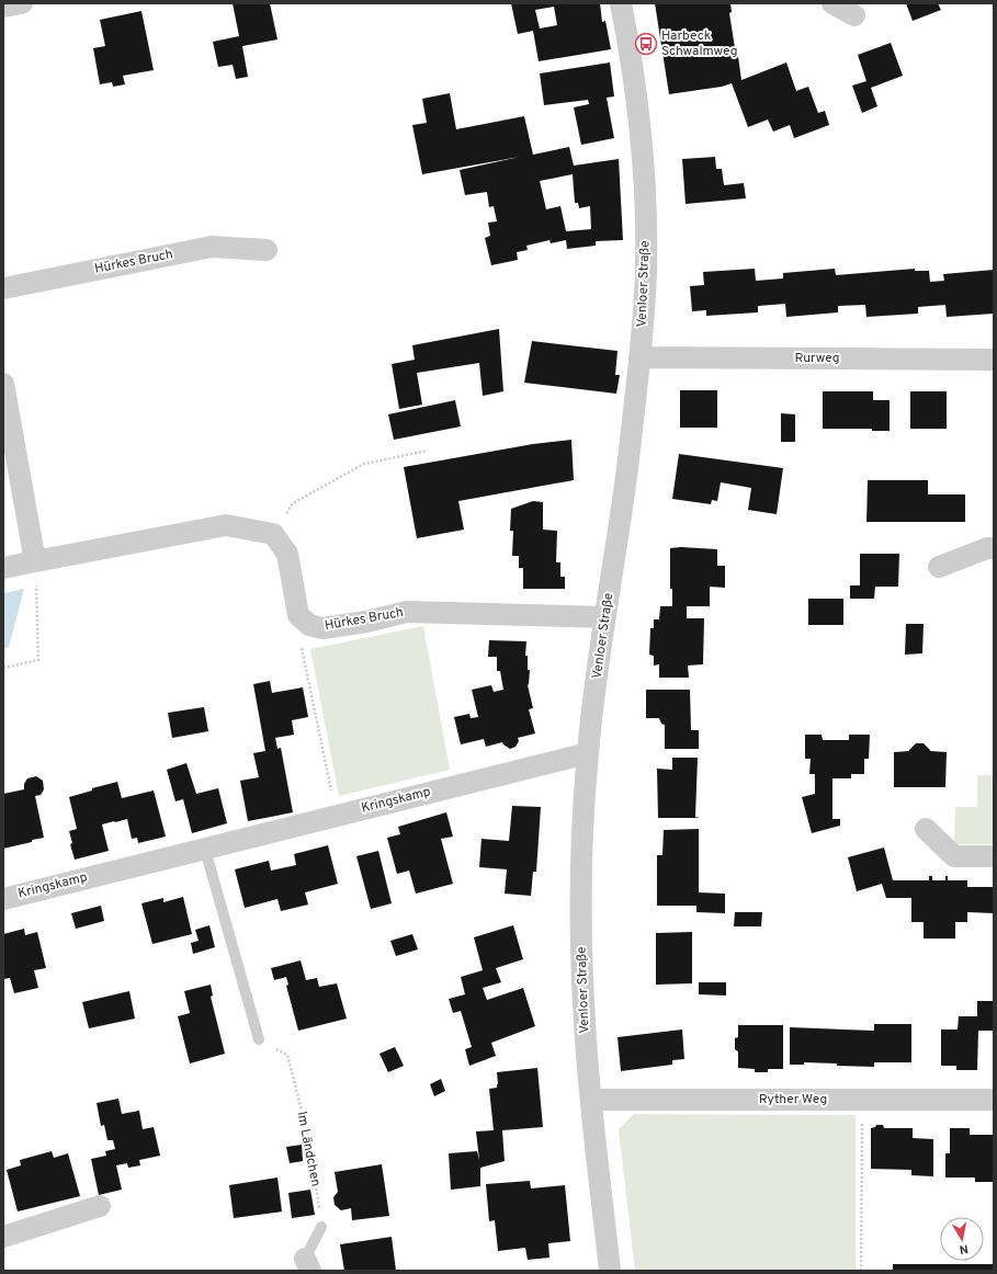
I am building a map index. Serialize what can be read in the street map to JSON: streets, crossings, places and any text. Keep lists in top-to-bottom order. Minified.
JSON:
{"streets":{"street":["Hürkes Bruch","Venloer Straße","Rurweg","Kringskamp","Ryther Weg"],"path":["Im Ländchen"]},"crossings":[["Hürkes Bruch","Venloer Straße"],["Venloer Straße","Rurweg"],["Venloer Straße","Kringskamp"],["Venloer Straße","Ryther Weg"]],"places":{"bus stop":["Harbeck Schwalmweg"]},"north":"bottom"}
